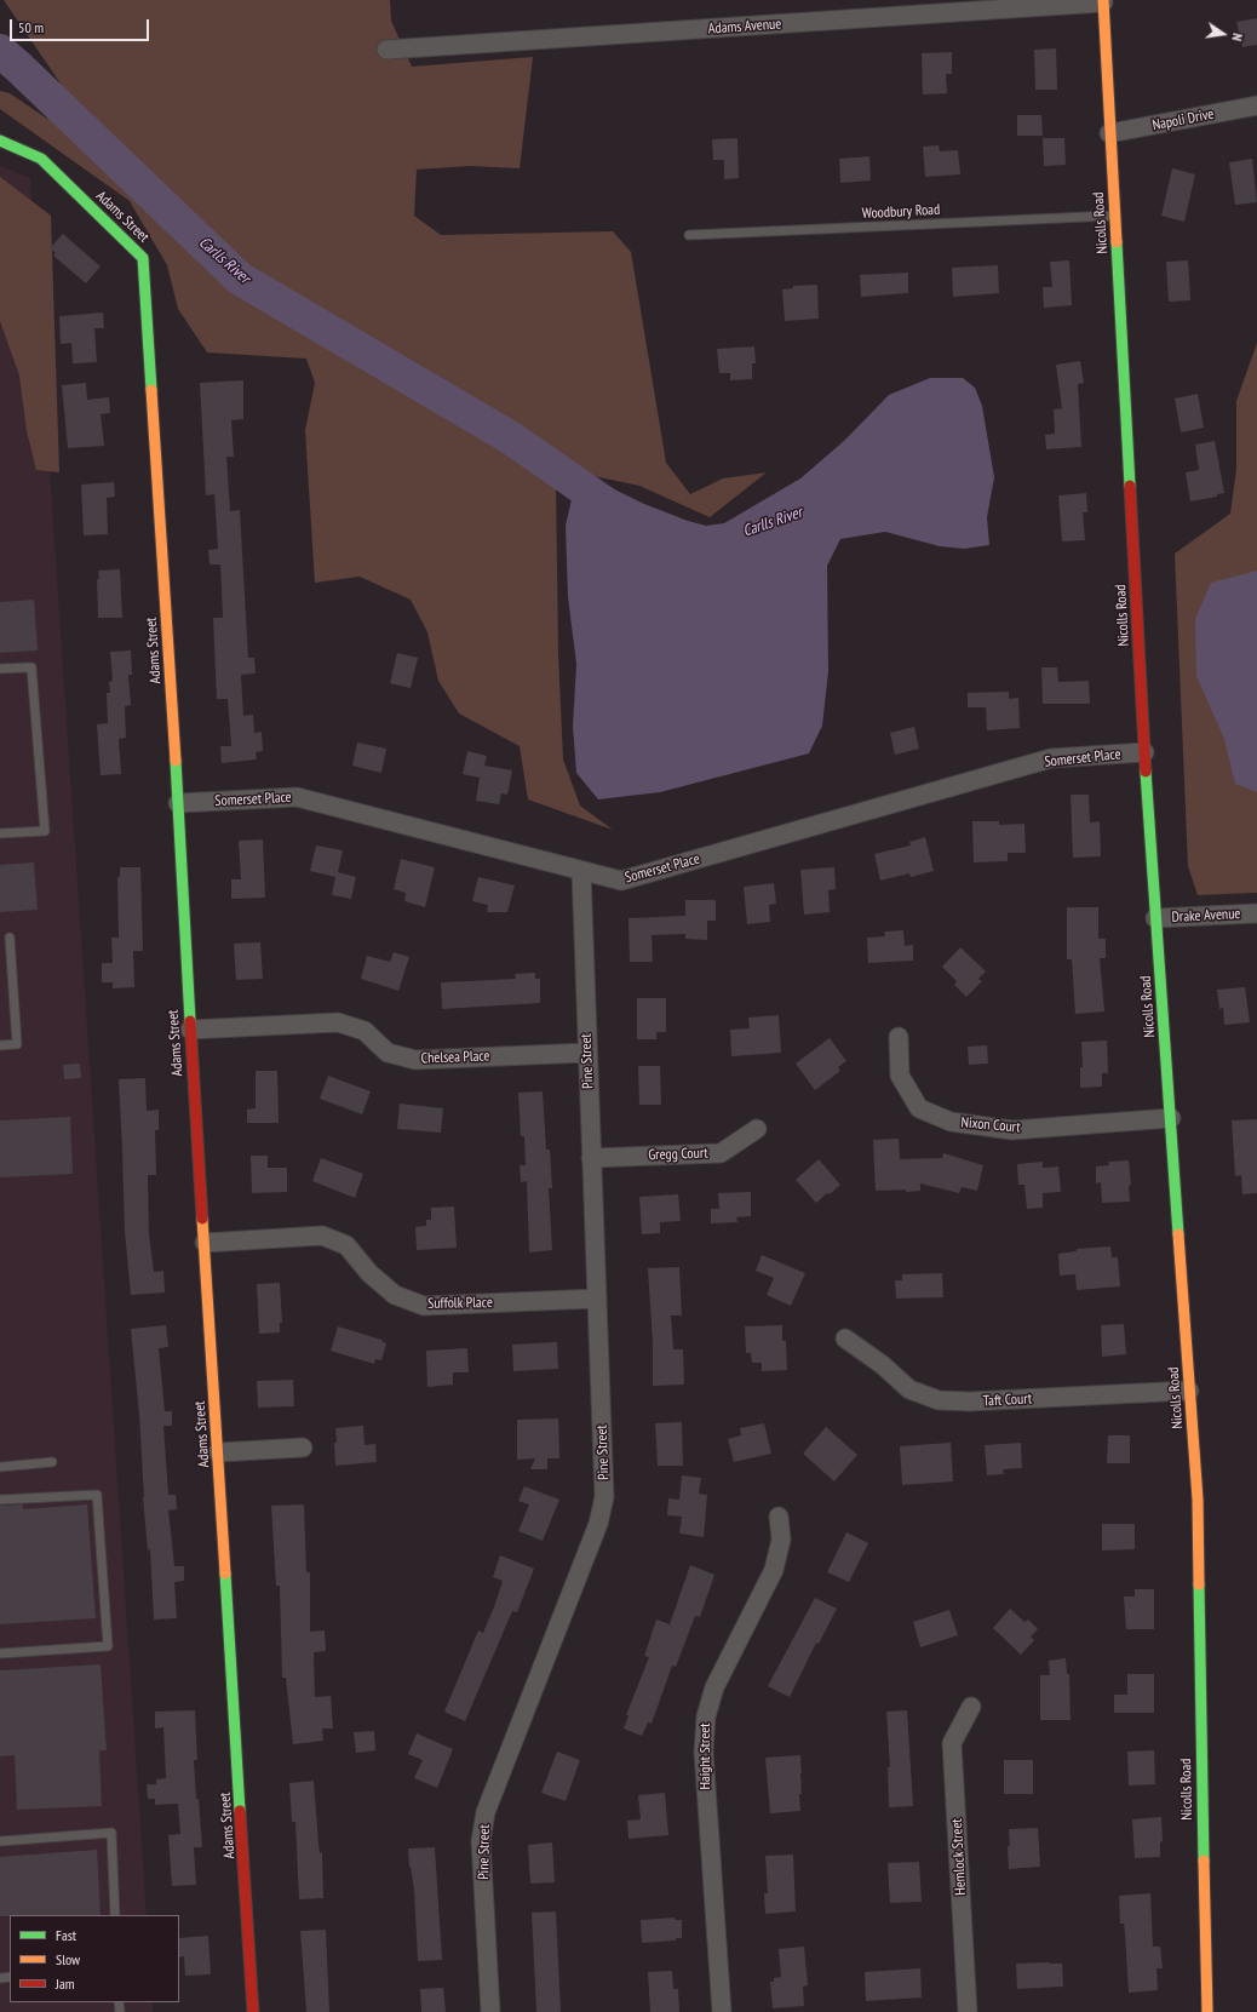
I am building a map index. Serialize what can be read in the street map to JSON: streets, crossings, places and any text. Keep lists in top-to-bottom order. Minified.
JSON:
{"streets":{"street":["Adams Avenue","Napoli Drive","Adams Street","Nicolls Road","Somerset Place","Drake Avenue","Chelsea Place","Pine Street","Nixon Court","Gregg Court","Suffolk Place","Taft Court","Haight Street","Hemlock Street"],"lane":["Woodbury Road"]},"crossings":[["Adams Avenue","Nicolls Road"],["Napoli Drive","Nicolls Road"],["Woodbury Road","Nicolls Road"],["Adams Street","Somerset Place"],["Adams Street","Chelsea Place"],["Adams Street","Suffolk Place"],["Nicolls Road","Somerset Place"],["Nicolls Road","Drake Avenue"],["Nicolls Road","Nixon Court"],["Nicolls Road","Taft Court"],["Somerset Place","Pine Street"],["Chelsea Place","Pine Street"],["Pine Street","Gregg Court"],["Pine Street","Suffolk Place"]],"water":["Carlls River"],"legend":["Fast","Slow","Jam"],"scale_bar":"50 m","north":"right"}
